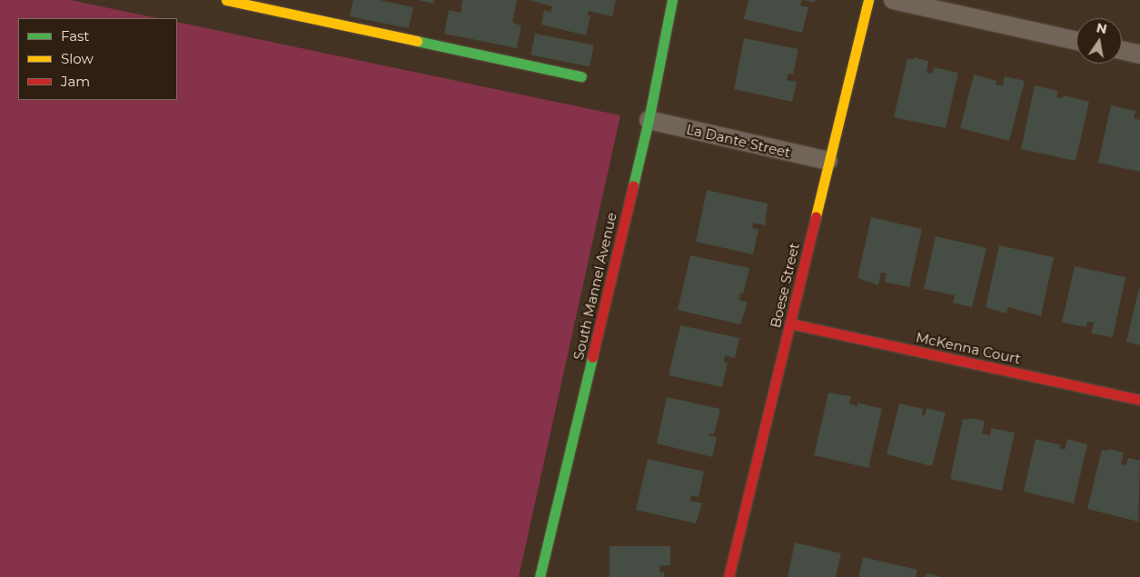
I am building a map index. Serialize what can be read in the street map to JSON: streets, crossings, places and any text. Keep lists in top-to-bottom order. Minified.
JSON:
{"streets":{"street":["La Dante Street","Boese Street","South Mannel Avenue","McKenna Court"]},"crossings":[["La Dante Street","Boese Street"],["La Dante Street","South Mannel Avenue"],["Boese Street","McKenna Court"]],"legend":["Fast","Slow","Jam"],"north":"top"}
